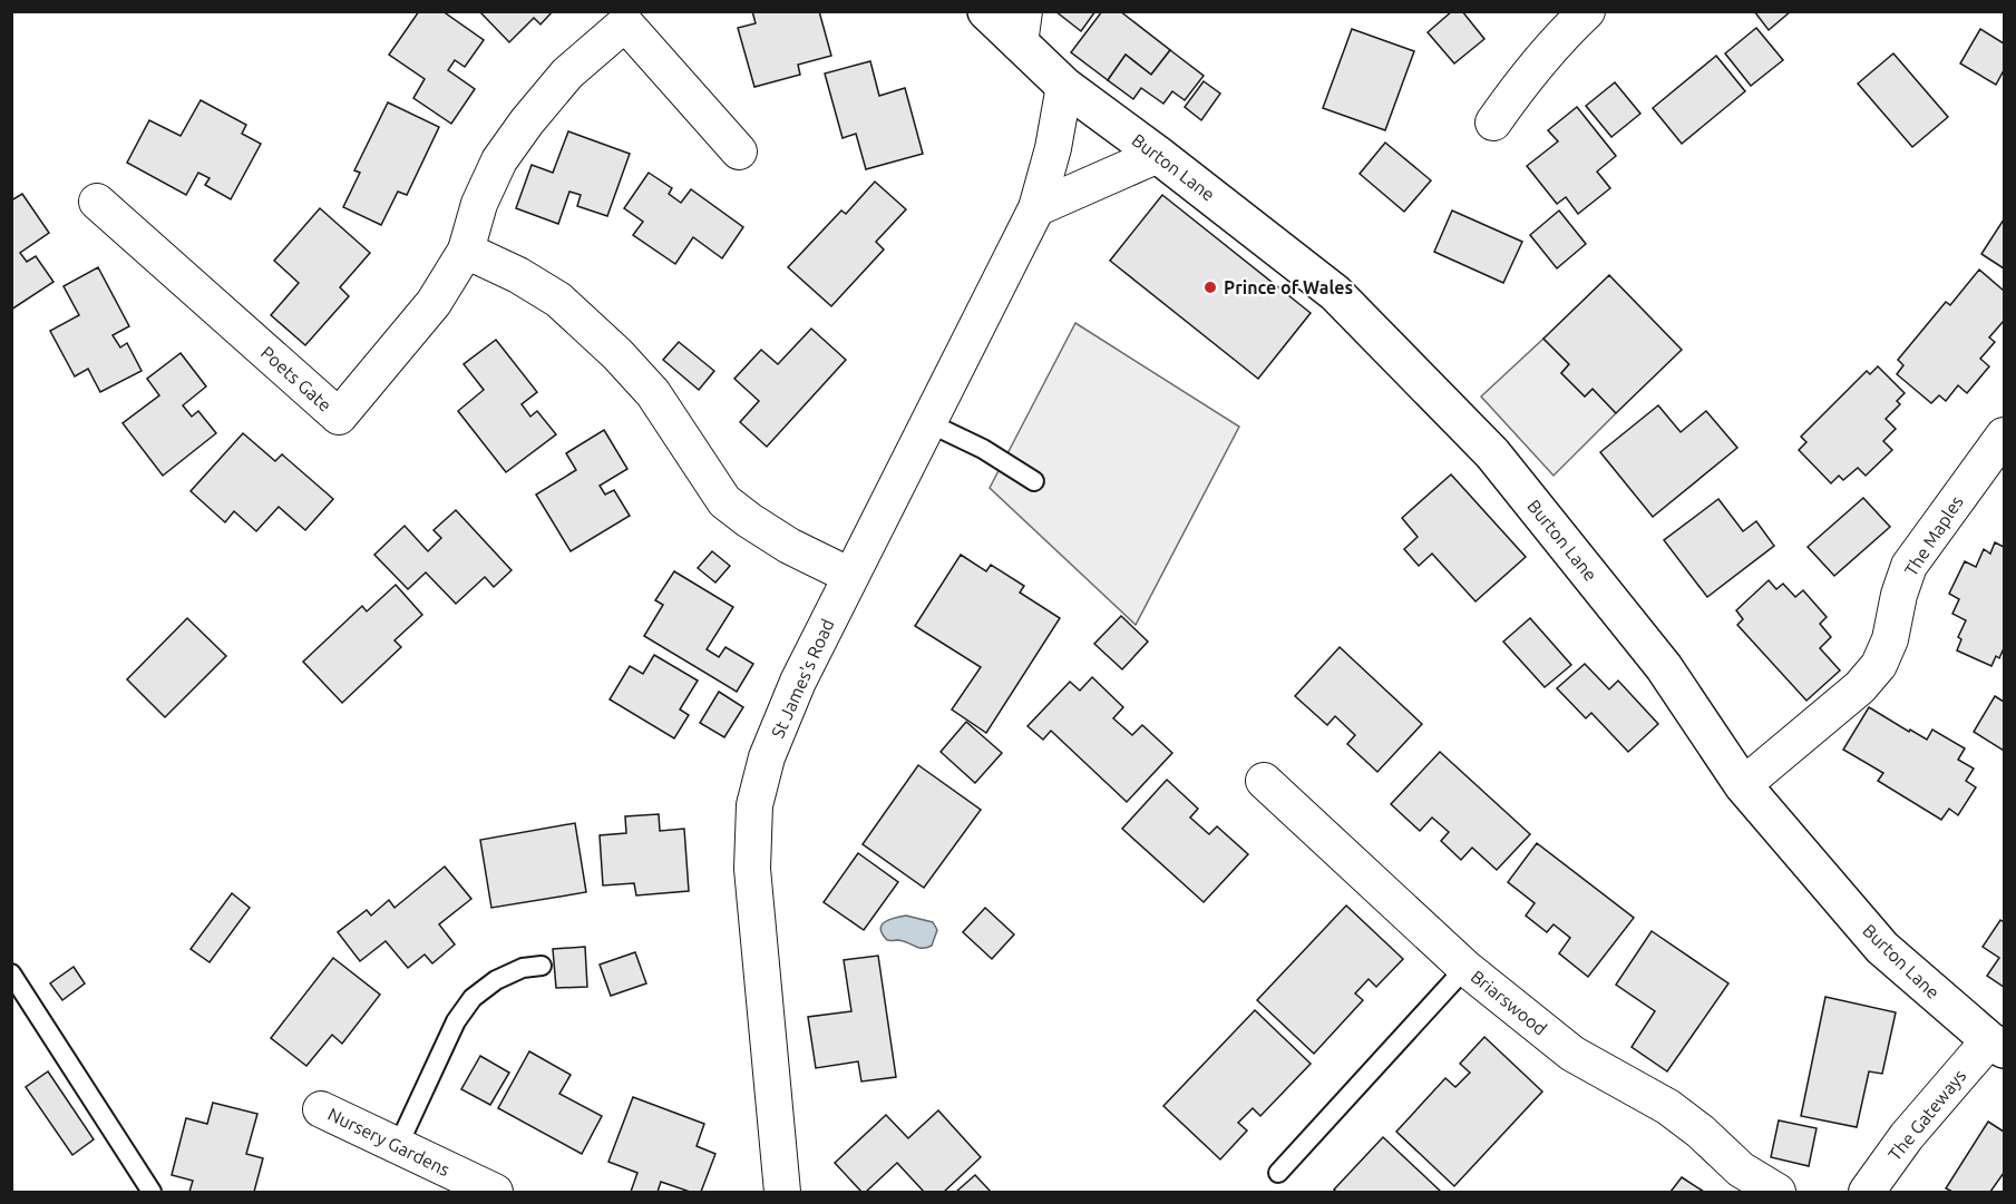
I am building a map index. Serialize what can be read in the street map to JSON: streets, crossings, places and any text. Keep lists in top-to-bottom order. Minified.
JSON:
{"streets":{"street":["Burton Lane","Poets Gate","The Maples","St James's Road","Briarswood","The Gateways","Nursery Gardens"]},"crossings":[["Burton Lane","The Maples"],["Burton Lane","St James's Road"],["Burton Lane","The Gateways"]],"places":["Prince of Wales"]}
